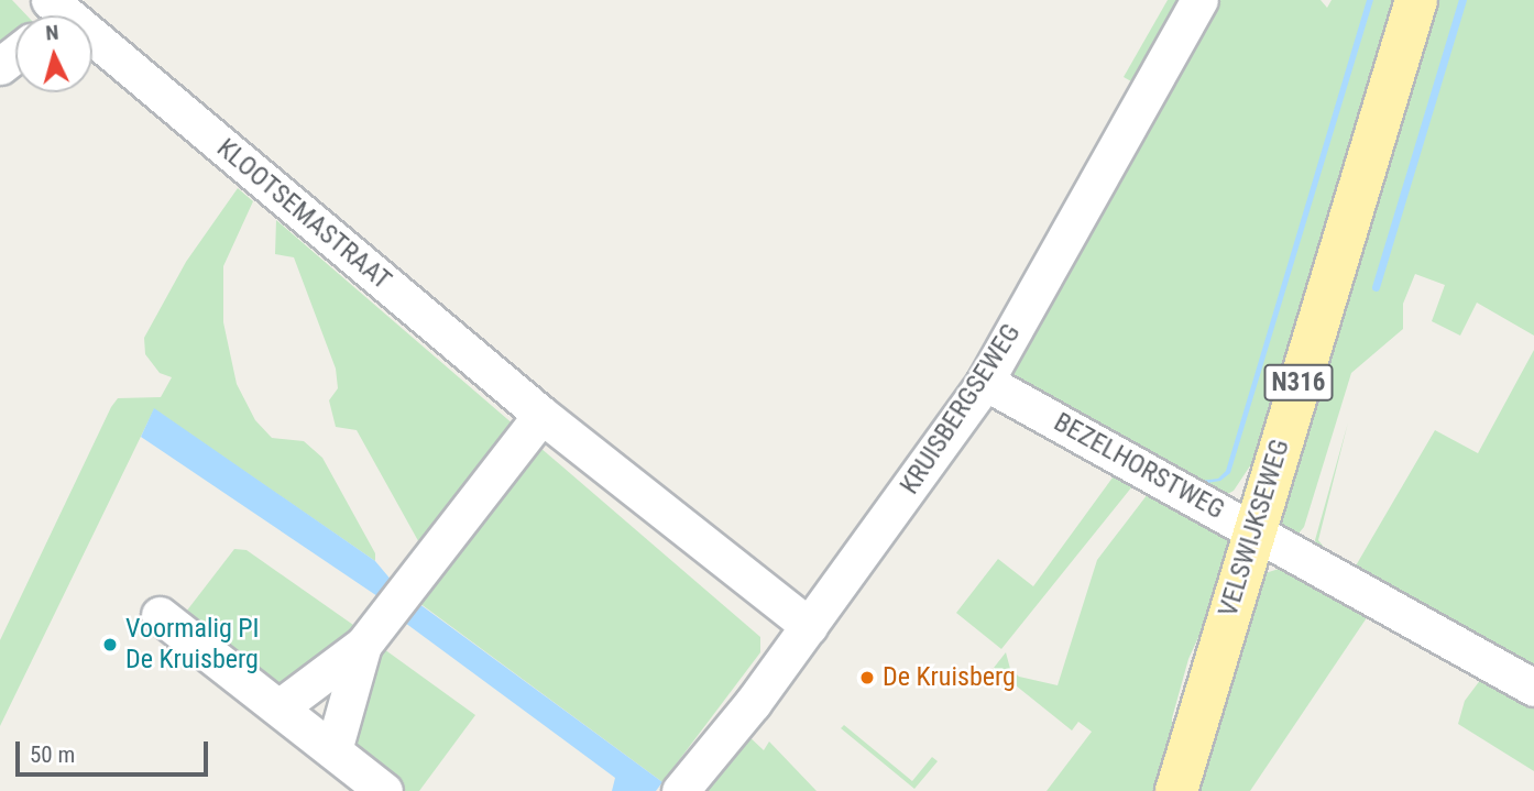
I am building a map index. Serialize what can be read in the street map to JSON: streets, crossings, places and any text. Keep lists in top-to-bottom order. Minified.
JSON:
{"streets":{"main road":["N316","VELSWIJKSEWEG"],"street":["KLOOTSEMASTRAAT","KRUISBERGSEWEG","BEZELHORSTWEG"]},"crossings":[["KLOOTSEMASTRAAT","KRUISBERGSEWEG"],["KRUISBERGSEWEG","BEZELHORSTWEG"],["BEZELHORSTWEG","VELSWIJKSEWEG"]],"places":["Voormalig PI De Kruisberg","De Kruisberg"],"scale_bar":"50 m","north":"top"}
